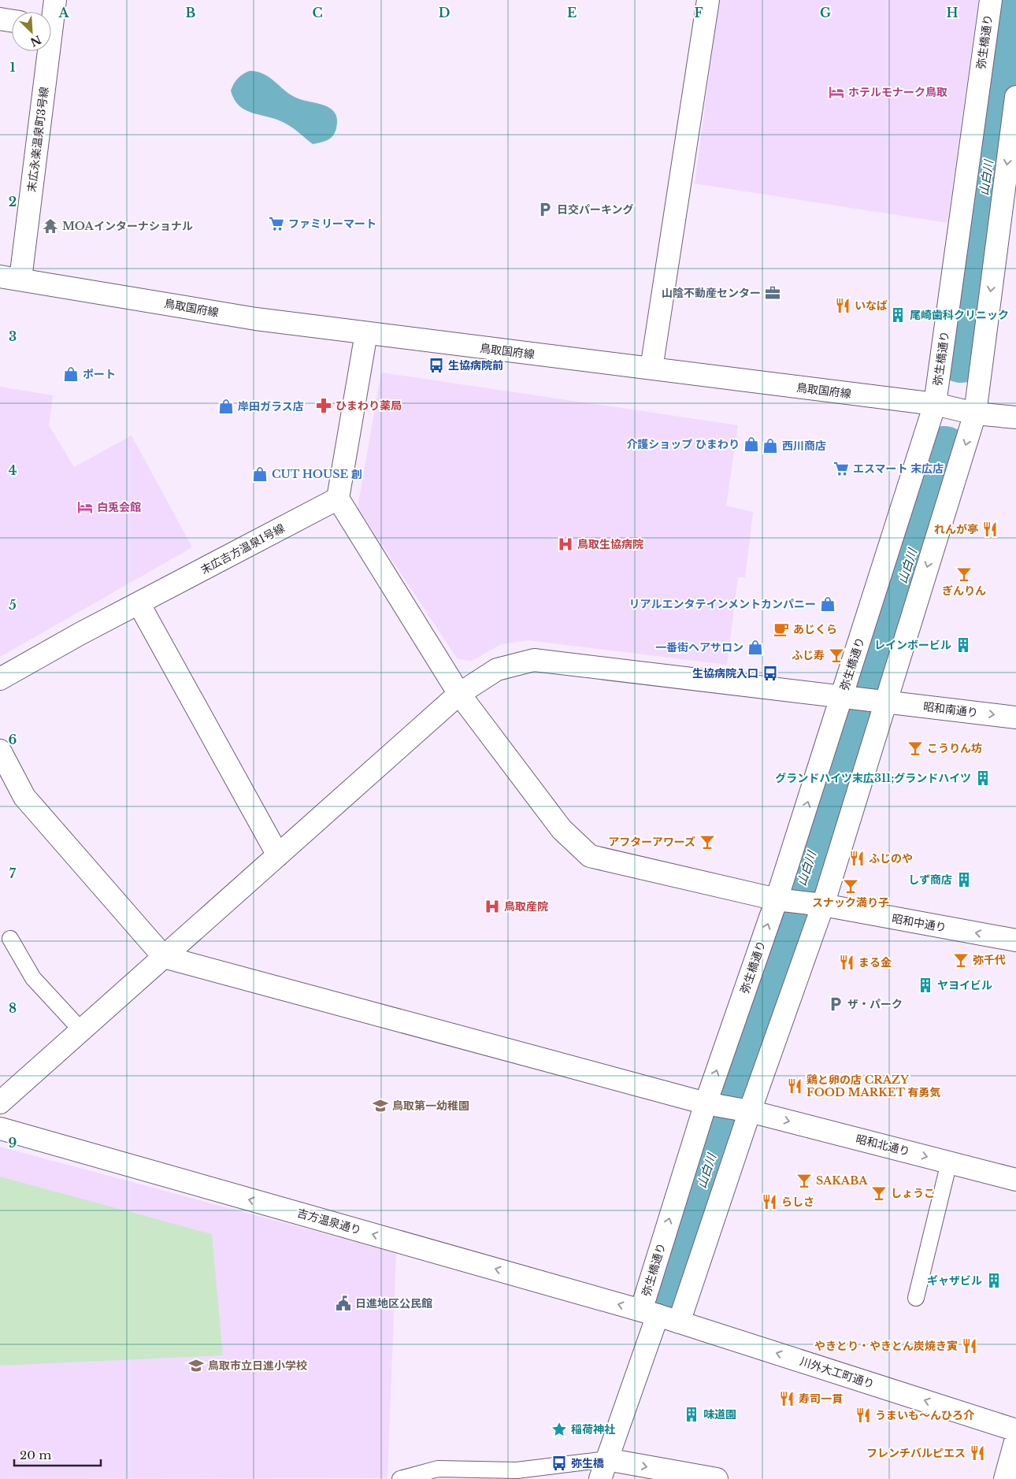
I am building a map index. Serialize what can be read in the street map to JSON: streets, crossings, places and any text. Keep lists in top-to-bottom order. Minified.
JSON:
{"streets":{"street":["弥生橋通り","末広永楽温泉町3号線","鳥取国府線","末広吉方温泉1号線","昭和南通り","昭和中通り","昭和北通り","吉方温泉通り","川外大工町通り"]},"crossings":[["弥生橋通り","鳥取国府線"],["弥生橋通り","昭和南通り"],["弥生橋通り","昭和中通り"],["弥生橋通り","昭和北通り"],["弥生橋通り","吉方温泉通り"],["弥生橋通り","川外大工町通り"],["末広永楽温泉町3号線","鳥取国府線"],["末広吉方温泉1号線","昭和中通り"],["昭和南通り","昭和中通り"],["昭和南通り","昭和北通り"],["吉方温泉通り","川外大工町通り"]],"one_way":["吉方温泉通り","川外大工町通り"],"water":["山白川"],"places":{"hotel":["ホテルモナーク鳥取","白兎会館"],"parking":["日交パーキング","ザ・パーク"],"supermarket":["ファミリーマート","エスマート 末広店"],"temple":["MOAインターナショナル"],"office":["山陰不動産センター"],"restaurant":["いなば","れんが亭","ふじのや","まる金","鶏と卵の店 CRAZY FOOD MARKET 有勇気","らしさ","やきとり・やきとん炭焼き寅","寿司一貫","うまいも～んひろ介","フレンチバルピエス"],"building":["尾崎歯科クリニック","レインボービル","グランドハイツ末広311;グランドハイツ","しず商店","ヤヨイビル","ギャザビル","味道園"],"bus stop":["生協病院前","生協病院入口","弥生橋"],"shop":["ポート","岸田ガラス店","介護ショップ ひまわり","西川商店","CUT HOUSE 創","リアルエンタテインメントカンパニー","一番街ヘアサロン"],"pharmacy":["ひまわり薬局"],"hospital":["鳥取生協病院","鳥取産院"],"bar":["ぎんりん","ふじ寿","こうりん坊","アフターアワーズ","スナック満り子","弥千代","SAKABA","しょうこ"],"cafe":["あじくら"],"school or university":["鳥取第一幼稚園","鳥取市立日進小学校"],"public building":["日進地区公民館"],"place":["稲荷神社"]},"scale_bar":"20 m","north":"bottom right","grid":{"columns":["A","B","C","D","E","F","G","H"],"rows":["1","2","3","4","5","6","7","8","9"]}}
